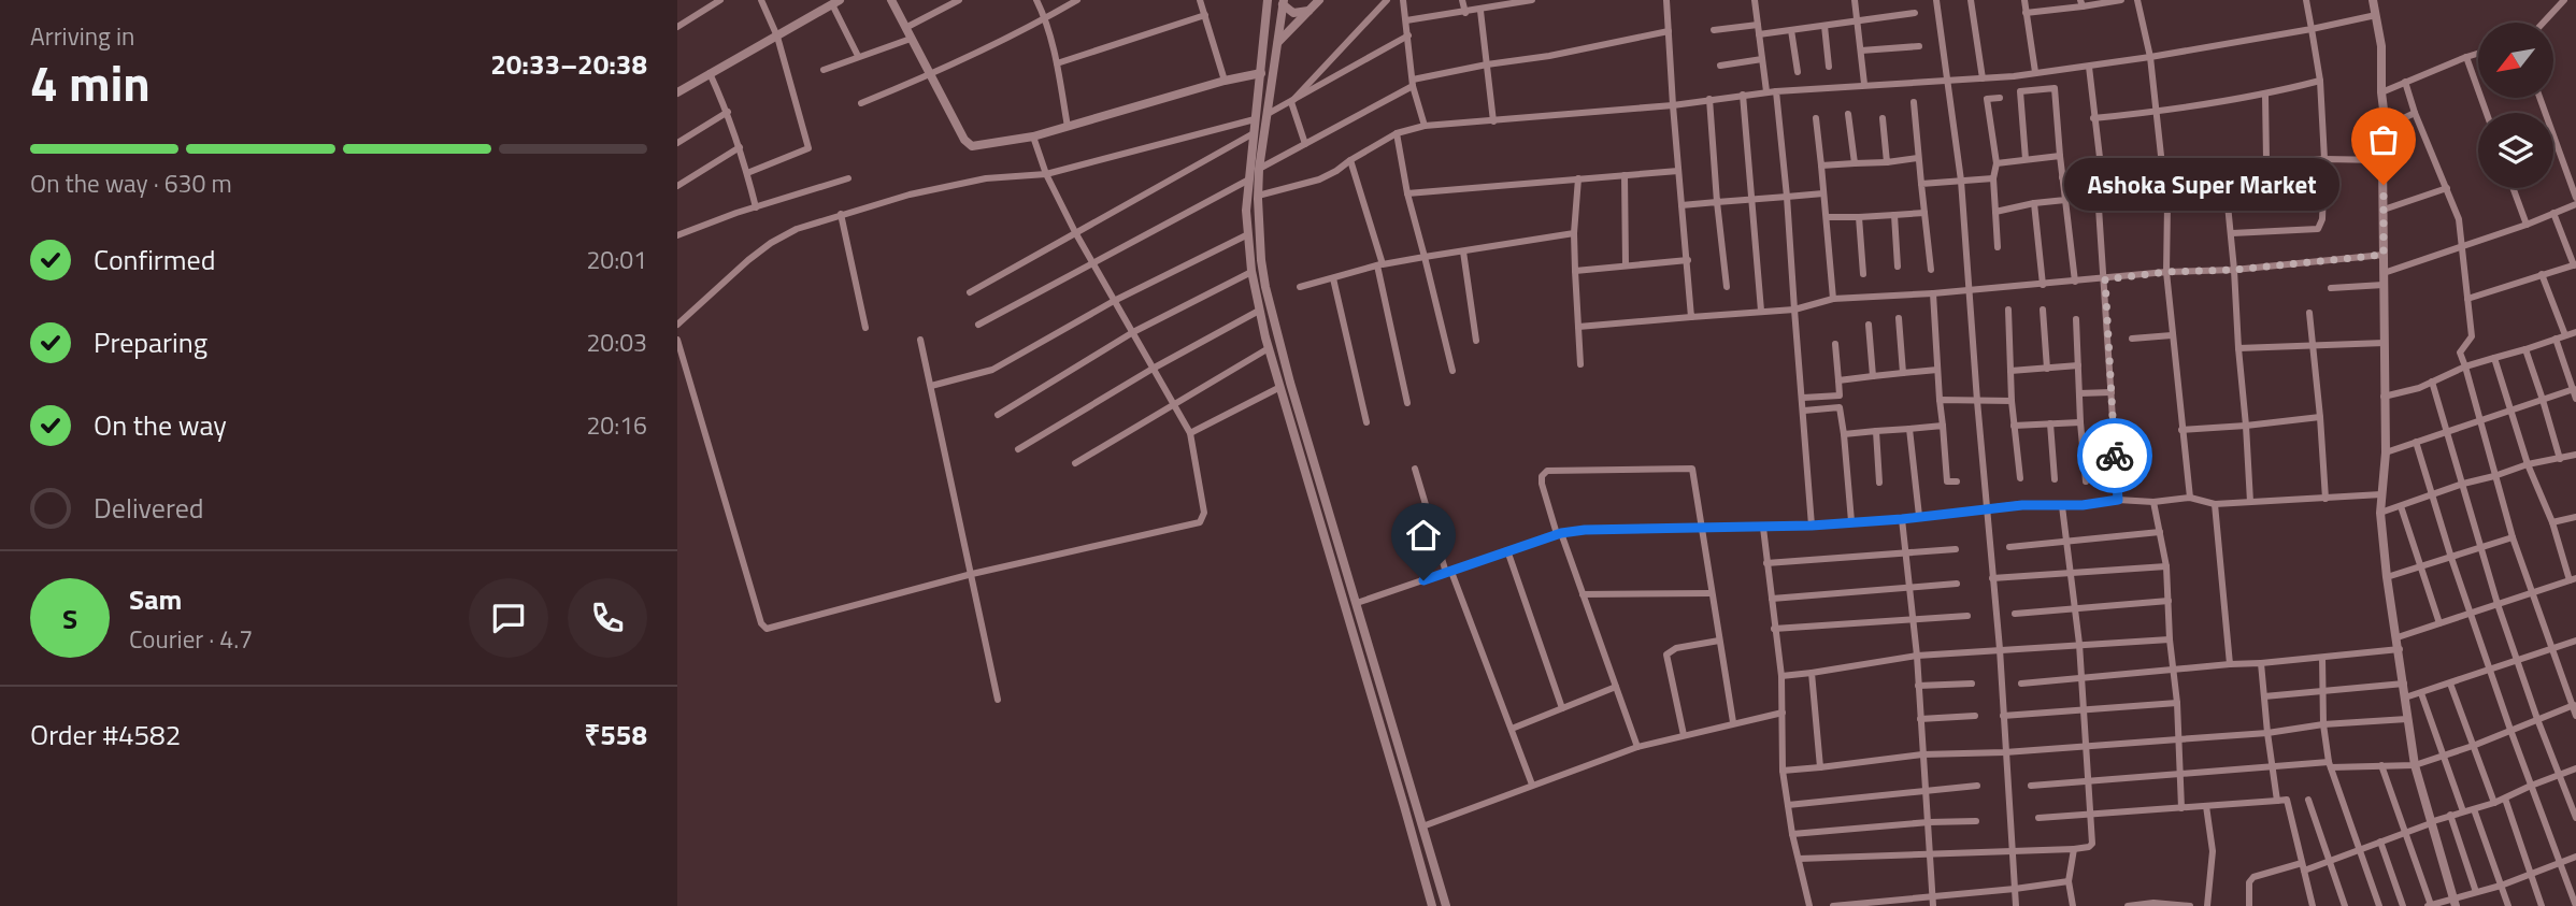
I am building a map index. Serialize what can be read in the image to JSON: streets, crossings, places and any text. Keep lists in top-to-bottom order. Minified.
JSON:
{"places":["Ashoka Super Market"],"north":"bottom left","page":{"heading":["4 min","Arriving in","20:33–20:38"],"panel":["Sam","Courier · 4.7","Order #4582","₹558"],"bar":"On the way · 630 m","bubble":"Ashoka Super Market","list":[["Confirmed","20:01"],["Preparing","20:03"],["On the way","20:16"],"Delivered"],"round":"S"}}
